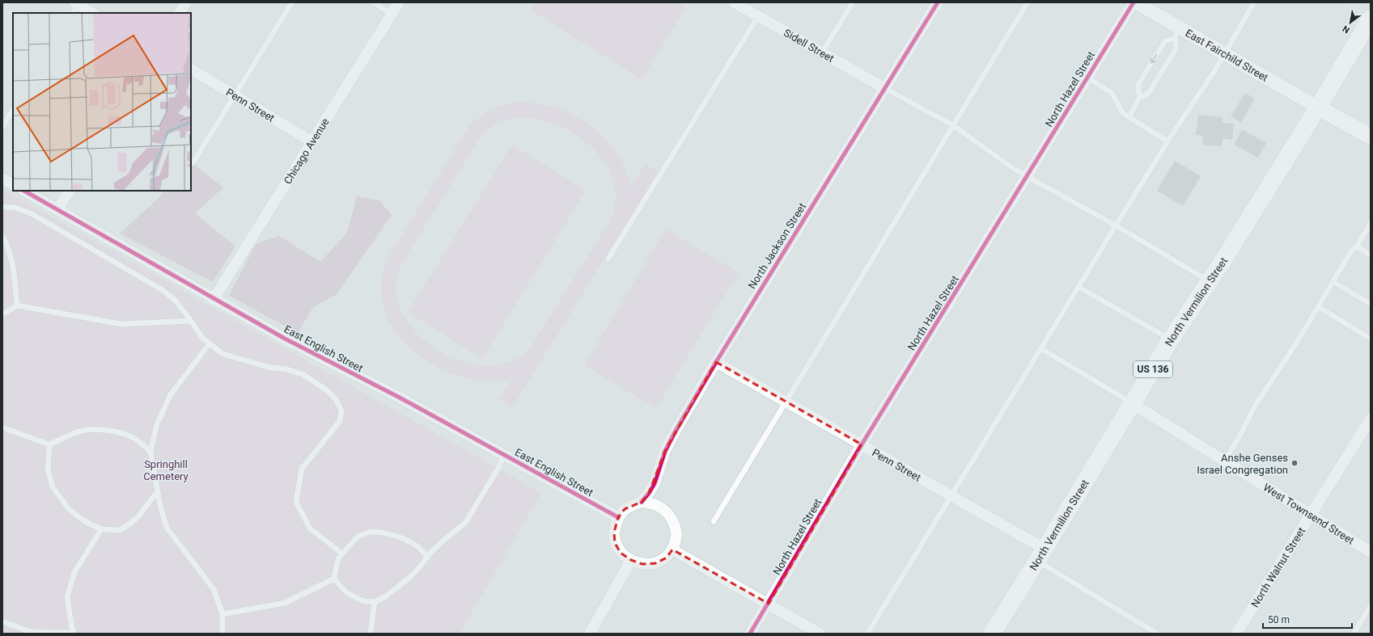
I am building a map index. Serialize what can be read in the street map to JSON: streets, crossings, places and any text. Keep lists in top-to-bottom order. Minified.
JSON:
{"streets":{"main road":["North Vermilion Street","US 136"],"street":["Sidell Street","East Fairchild Street","North Hazel Street","Penn Street","Chicago Avenue","North Jackson Street","East English Street","West Townsend Street","North Walnut Street"]},"crossings":[["Sidell Street","North Jackson Street"],["East Fairchild Street","North Vermilion Street"],["North Hazel Street","Penn Street"],["Penn Street","Chicago Avenue"],["Penn Street","North Jackson Street"],["Penn Street","North Vermilion Street"],["Chicago Avenue","East English Street"],["North Jackson Street","East English Street"],["North Vermilion Street","West Townsend Street"],["West Townsend Street","North Walnut Street"]],"parks":["Springhill Cemetery"],"places":["Anshe Genses Israel Congregation"],"scale_bar":"50 m","north":"bottom left"}
